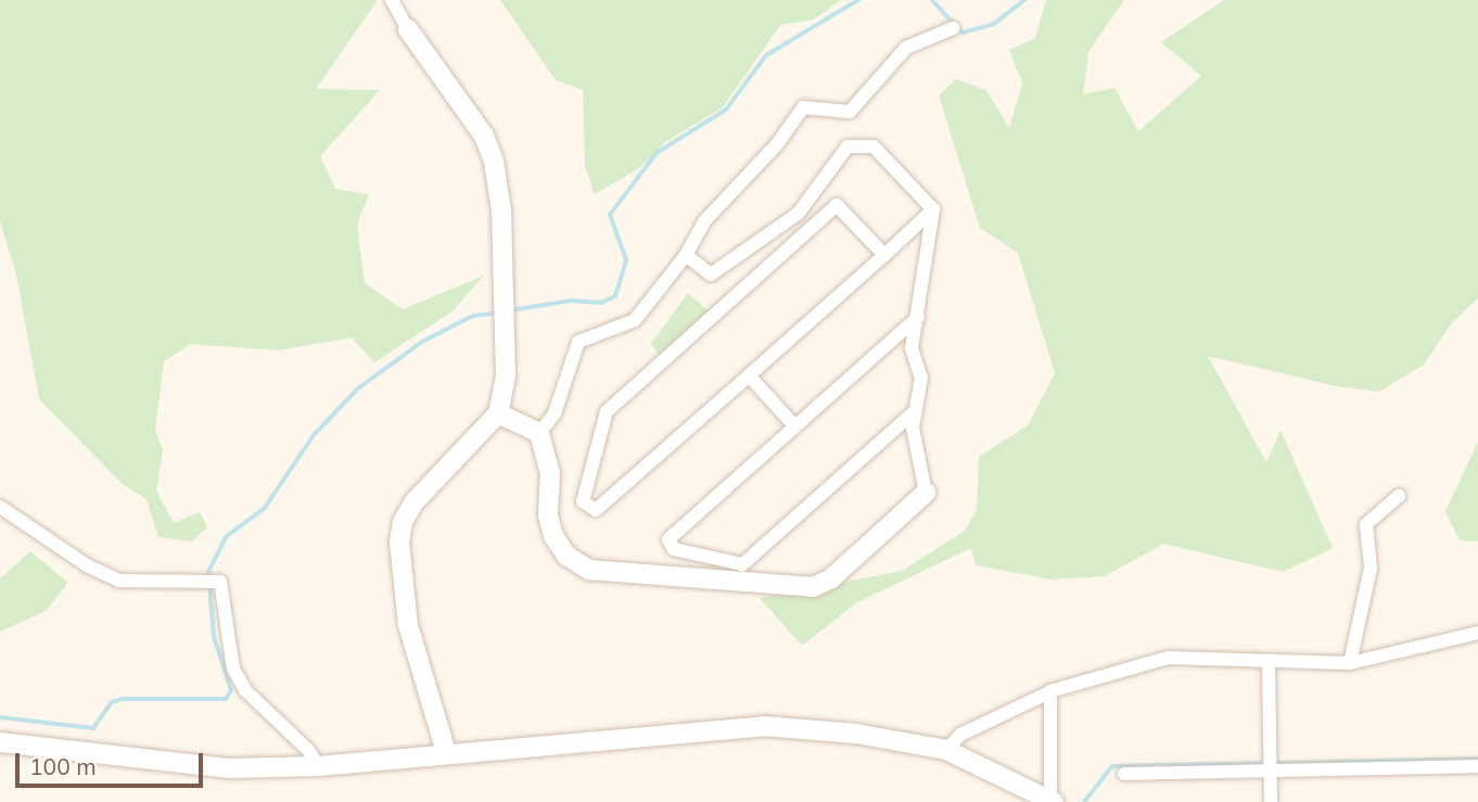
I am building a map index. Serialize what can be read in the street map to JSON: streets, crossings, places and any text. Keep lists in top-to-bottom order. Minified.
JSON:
{"scale_bar":"100 m"}
